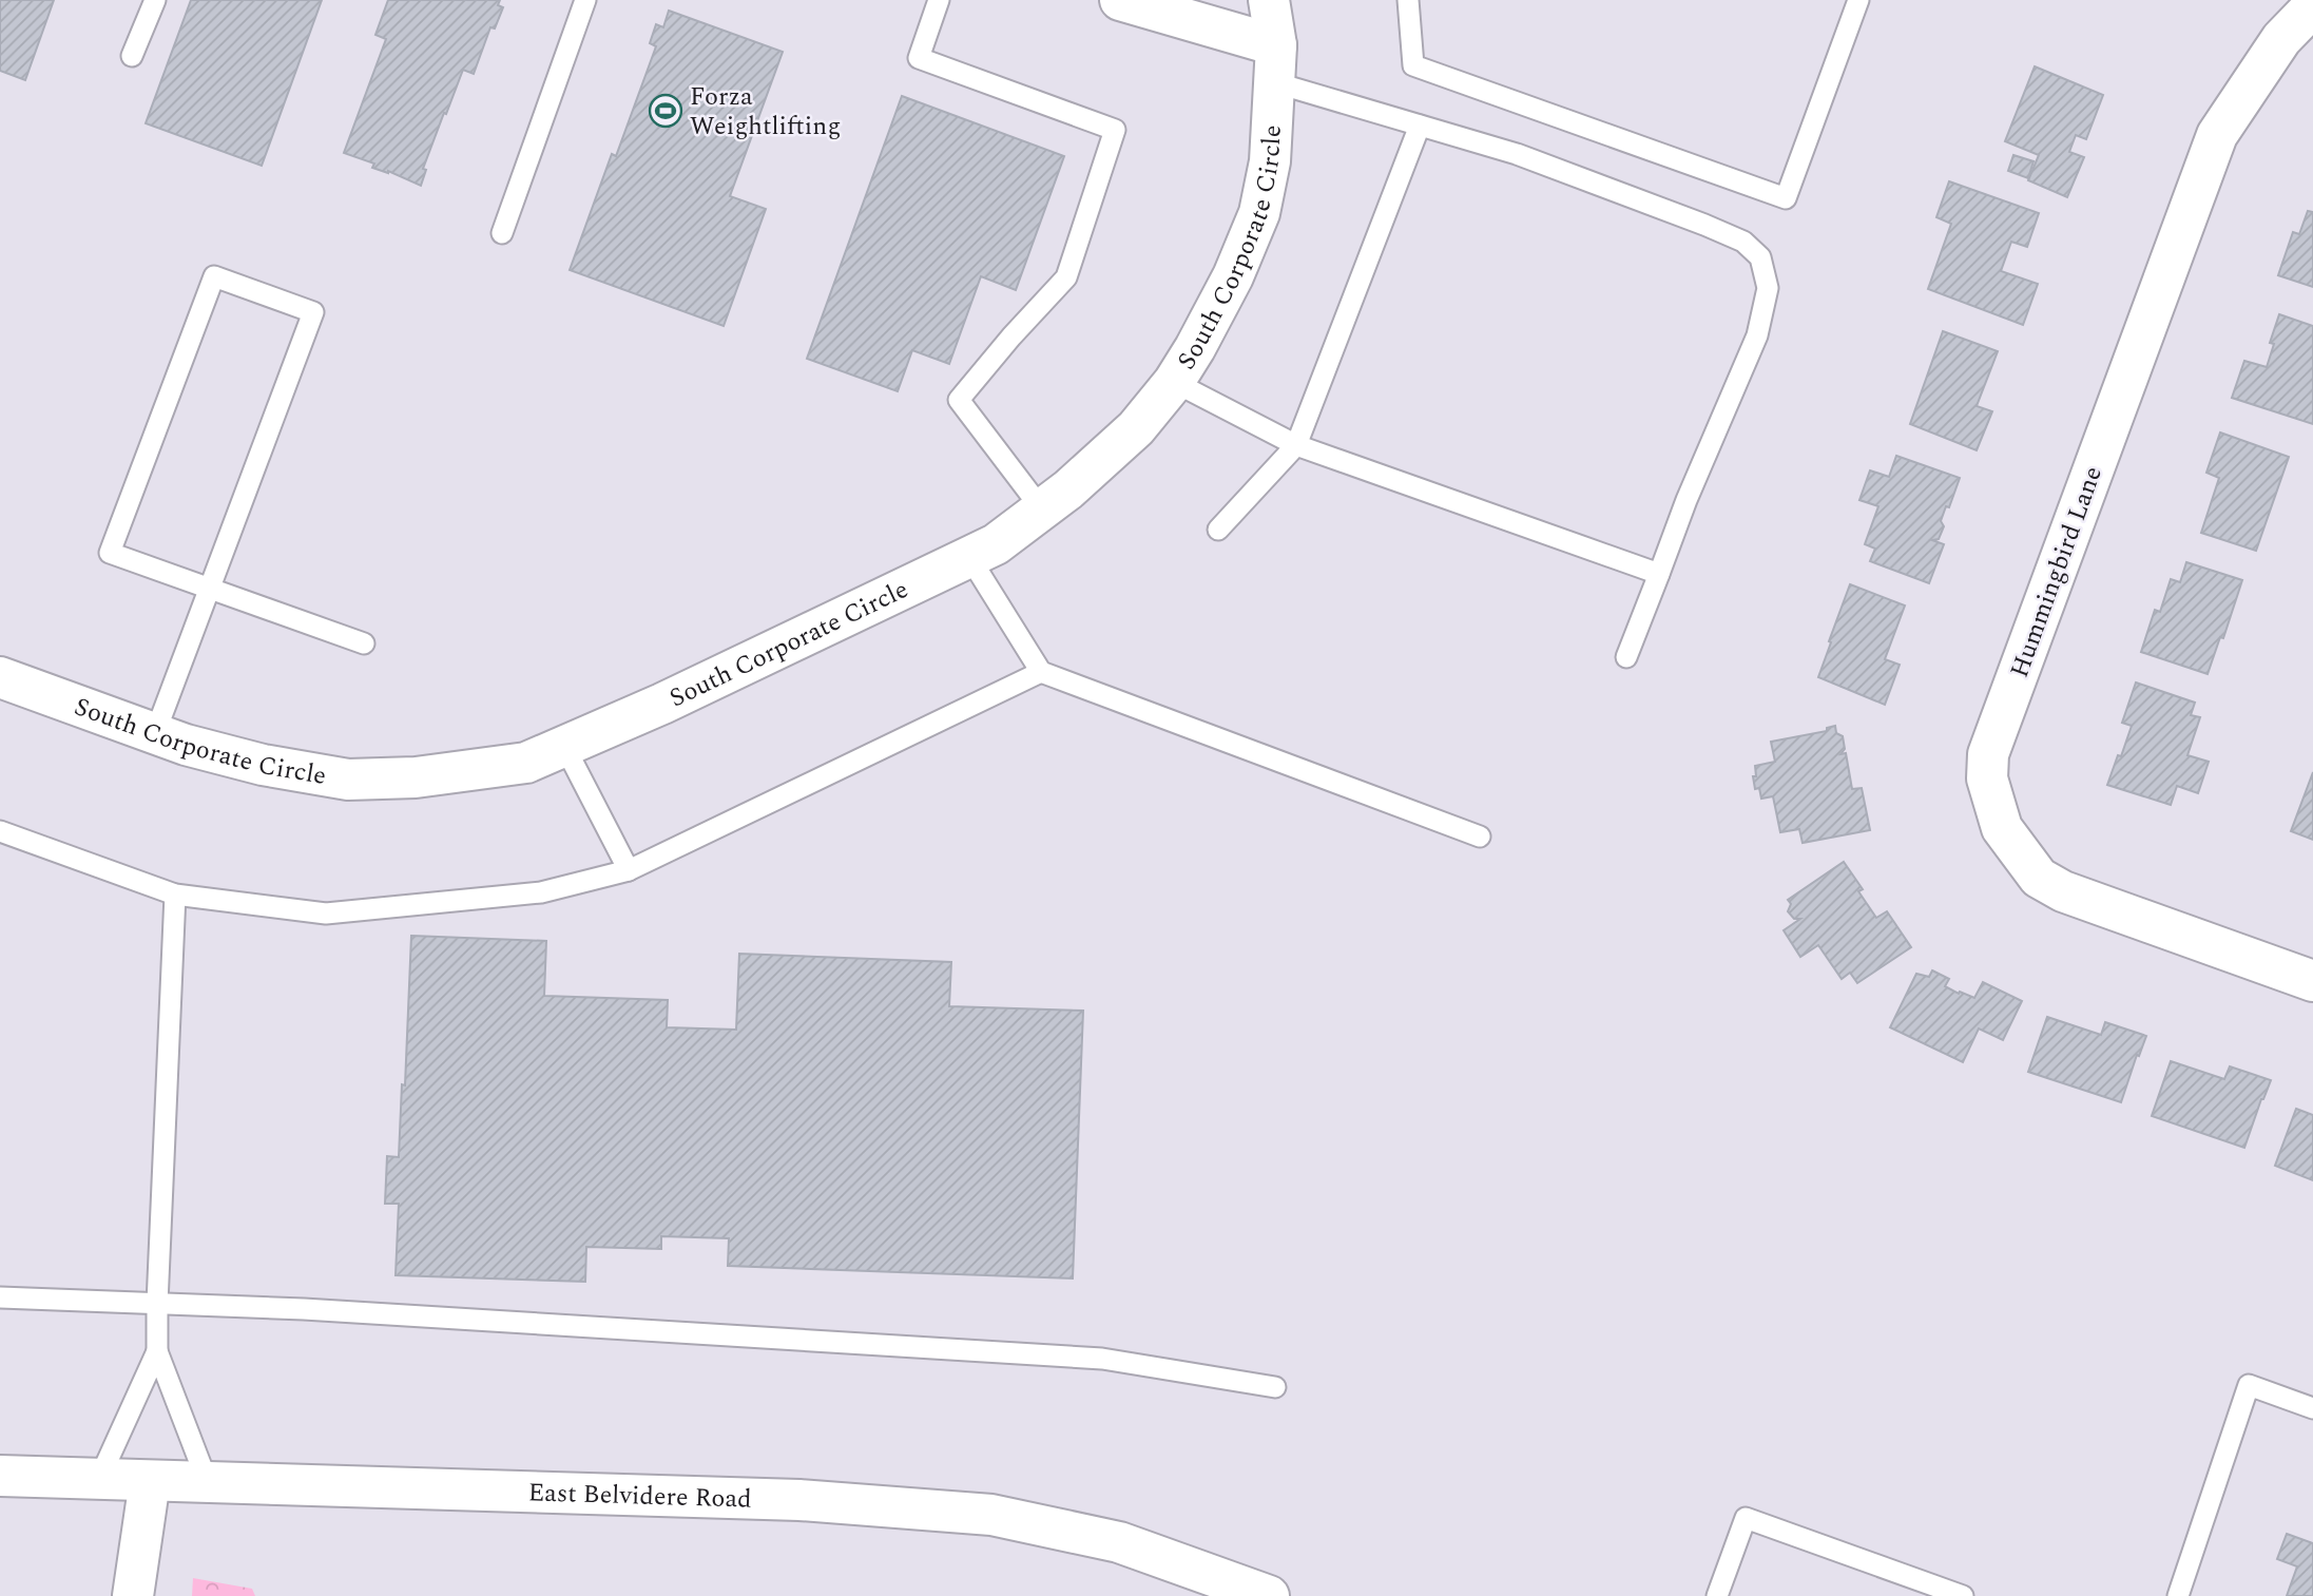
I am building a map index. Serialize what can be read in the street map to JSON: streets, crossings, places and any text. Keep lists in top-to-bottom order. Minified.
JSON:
{"streets":{"street":["South Corporate Circle","Hummingbird Lane","East Belvidere Road"]},"places":{"sports":["Forza Weightlifting"]}}
